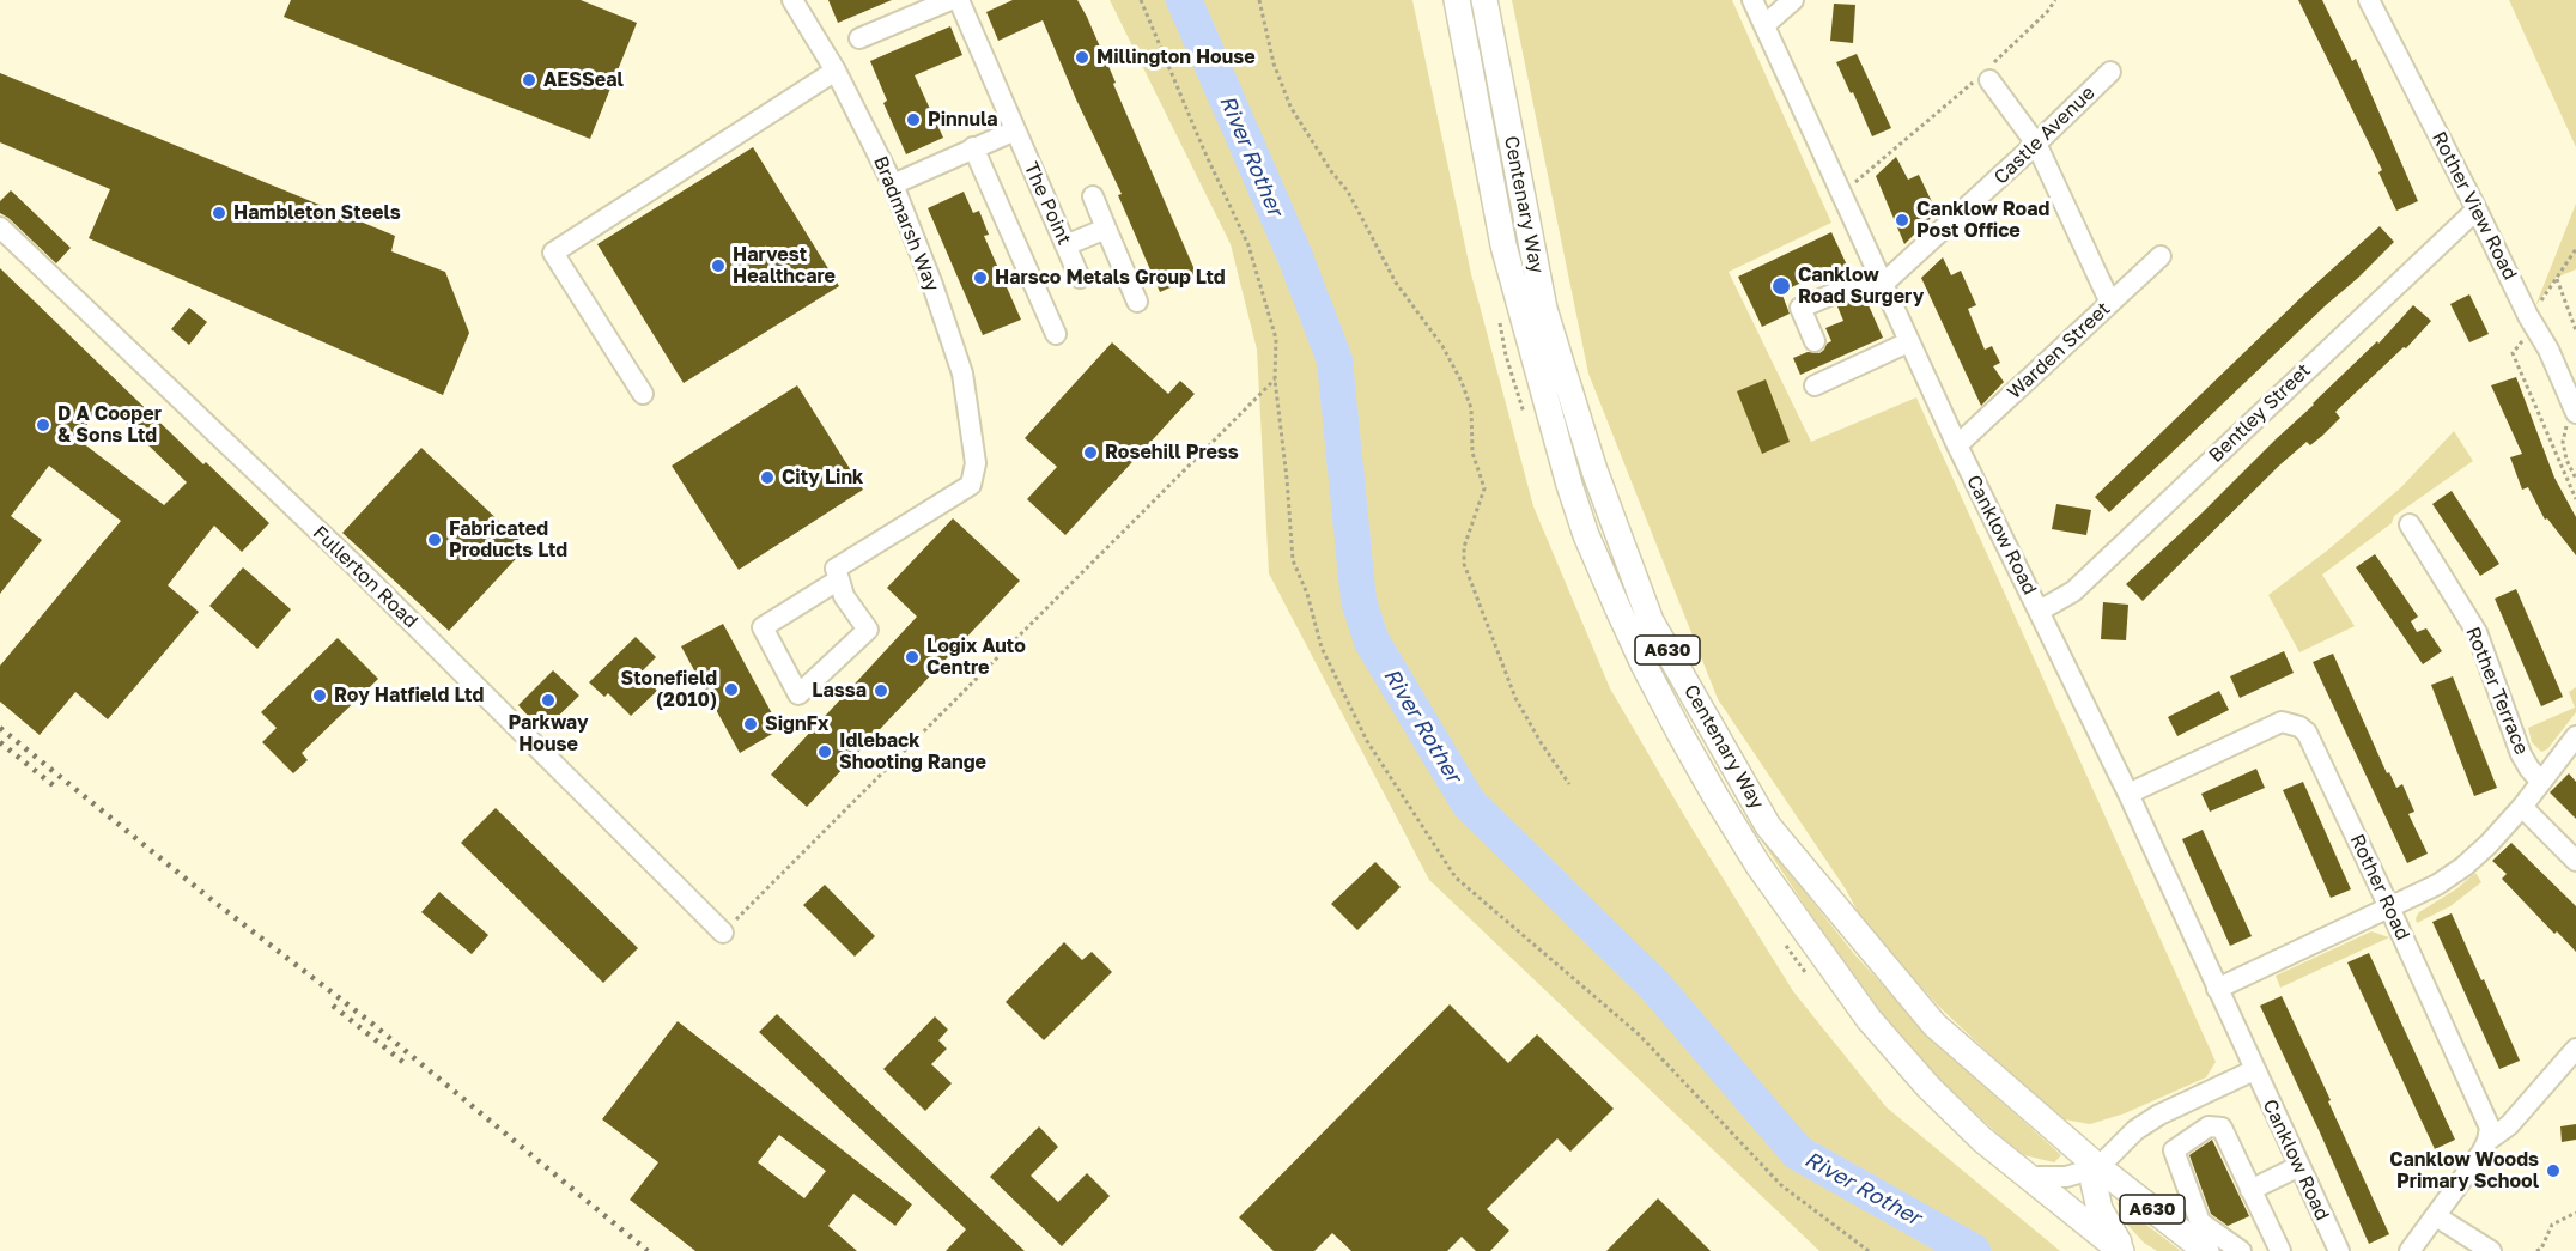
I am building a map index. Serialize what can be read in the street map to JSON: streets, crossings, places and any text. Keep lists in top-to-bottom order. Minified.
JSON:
{"streets":{"main road":["Centenary Way","A630"],"street":["Castle Avenue","The Point","Rother View Road","Bradmarsh Way","Warden Street","Bentley Street","Canklow Road","Fullerton Road","Rother Terrace","Rother Road"]},"crossings":[["Castle Avenue","Canklow Road"],["Centenary Way","A630"],["Rother View Road","Bentley Street"],["Warden Street","Canklow Road"],["Bentley Street","Canklow Road"],["Canklow Road","Rother Road"]],"water":["River Rother"],"places":["Millington House","AESSeal","Pinnula","Hambleton Steels","Canklow Road Post Office","Harvest Healthcare","Harsco Metals Group Ltd","Canklow Road Surgery","D A Cooper & Sons Ltd","Rosehill Press","City Link","Fabricated Products Ltd","Logix Auto Centre","Stonefield (2010)","Lassa","Roy Hatfield Ltd","Parkway House","SignFx","Idleback Shooting Range","Canklow Woods Primary School"]}
